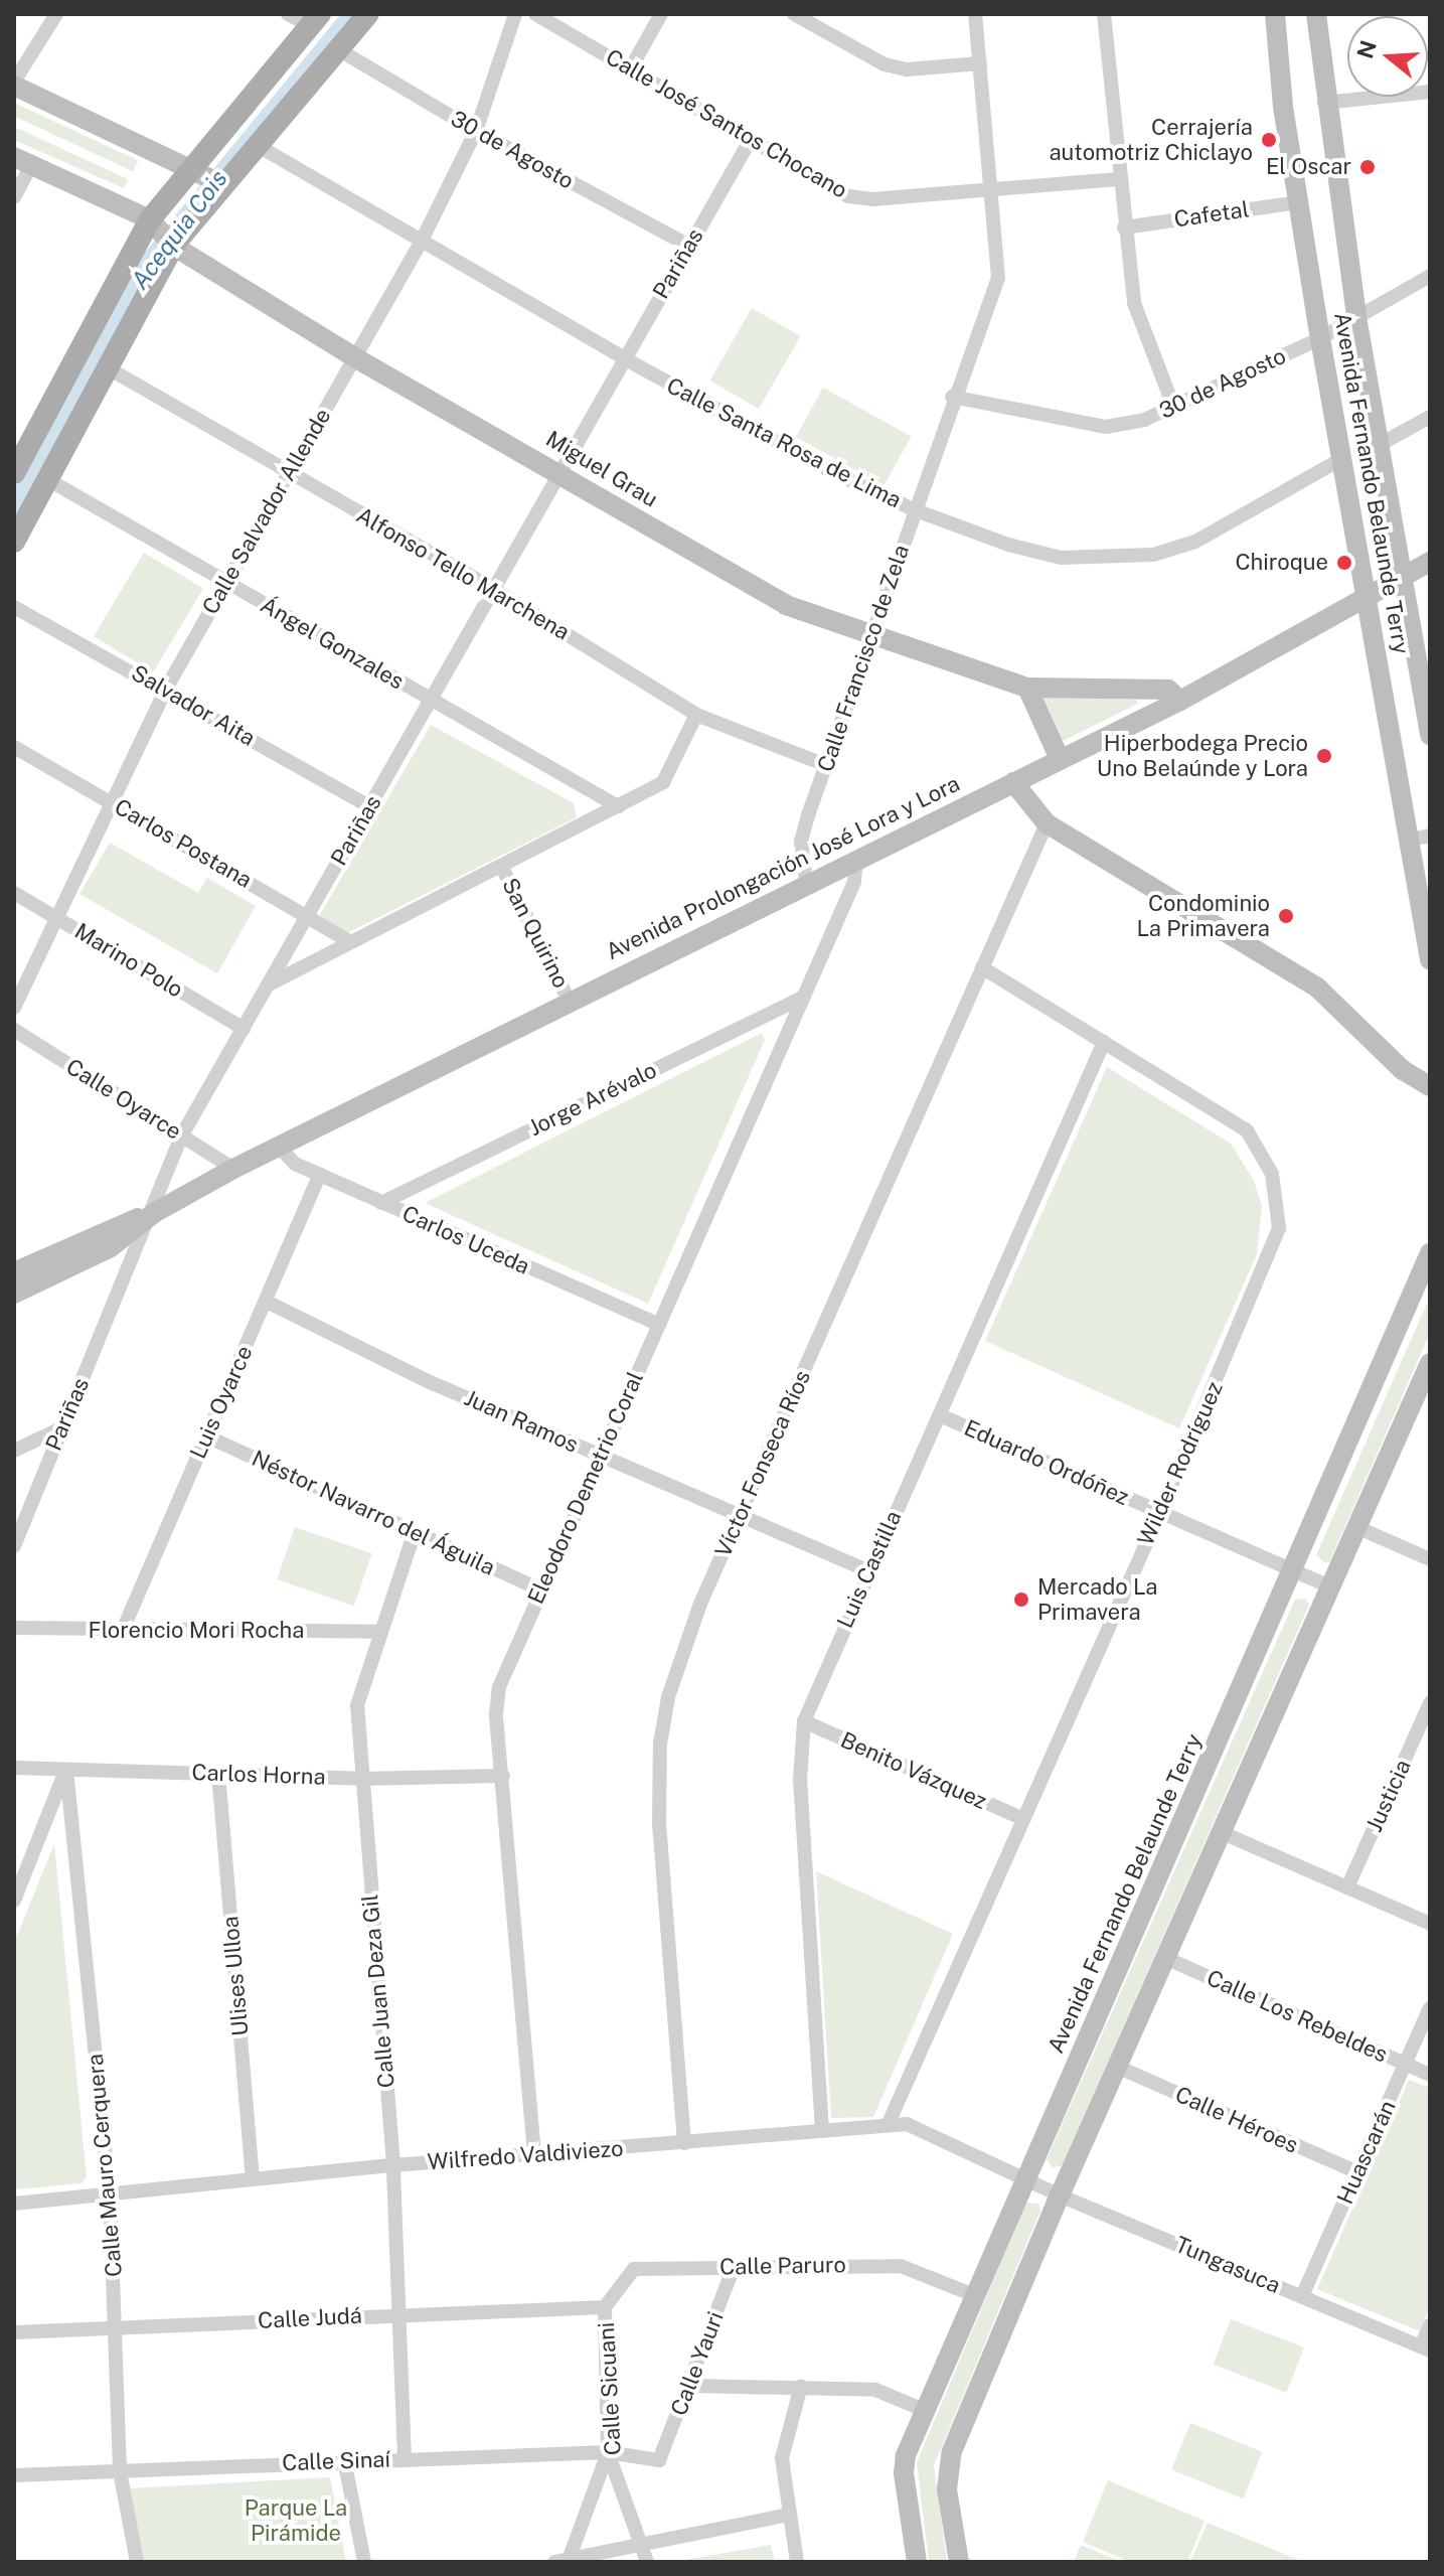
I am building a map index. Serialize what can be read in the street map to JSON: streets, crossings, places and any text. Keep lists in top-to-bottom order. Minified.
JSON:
{"streets":{"main road":["Miguel Grau","Avenida Fernando Belaunde Terry","Avenida Prolongación José Lora y Lora"],"street":["Calle José Santos Chocano","30 de Agosto","Cafetal","Pariñas","Calle Santa Rosa de Lima","Calle Salvador Allende","Alfonso Tello Marchena","Ángel Gonzales","Calle Francisco de Zela","Salvador Aita","Carlos Postana","San Quirino","Marino Polo","Calle Oyarce","Jorge Arévalo","Carlos Uceda","Luis Oyarce","Juan Ramos","Eduardo Ordóñez","Víctor Fonseca Ríos","Wilder Rodríguez","Eleodoro Demetrio Coral","Néstor Navarro del Águila","Luis Castilla","Florencio Mori Rocha","Benito Vázquez","Carlos Horna","Justicia","Ulises Ulloa","Calle Juan Deza Gil","Calle Los Rebeldes","Calle Héroes","Huascarán","Wilfredo Valdiviezo","Calle Mauro Cerquera","Tungasuca","Calle Paruro","Calle Judá","Calle Yauri","Calle Sicuani","Calle Sinaí"]},"crossings":[["Calle José Santos Chocano","Pariñas"],["Calle José Santos Chocano","Calle Francisco de Zela"],["30 de Agosto","Pariñas"],["30 de Agosto","Avenida Fernando Belaunde Terry"],["30 de Agosto","Calle Salvador Allende"],["30 de Agosto","Calle Francisco de Zela"],["Cafetal","Avenida Fernando Belaunde Terry"],["Pariñas","Calle Santa Rosa de Lima"],["Pariñas","Miguel Grau"],["Pariñas","Alfonso Tello Marchena"],["Pariñas","Ángel Gonzales"],["Pariñas","Salvador Aita"],["Pariñas","Carlos Postana"],["Pariñas","Avenida Prolongación José Lora y Lora"],["Pariñas","Marino Polo"],["Pariñas","Calle Oyarce"],["Calle Santa Rosa de Lima","Avenida Fernando Belaunde Terry"],["Calle Santa Rosa de Lima","Calle Salvador Allende"],["Calle Santa Rosa de Lima","Calle Francisco de Zela"],["Miguel Grau","Calle Salvador Allende"],["Miguel Grau","Calle Francisco de Zela"],["Miguel Grau","Avenida Prolongación José Lora y Lora"],["Avenida Fernando Belaunde Terry","Avenida Prolongación José Lora y Lora"],["Avenida Fernando Belaunde Terry","Eduardo Ordóñez"],["Avenida Fernando Belaunde Terry","Wilfredo Valdiviezo"],["Avenida Fernando Belaunde Terry","Tungasuca"],["Avenida Fernando Belaunde Terry","Calle Paruro"],["Calle Salvador Allende","Alfonso Tello Marchena"],["Calle Salvador Allende","Ángel Gonzales"],["Calle Salvador Allende","Salvador Aita"],["Calle Salvador Allende","Carlos Postana"],["Calle Salvador Allende","Marino Polo"],["Alfonso Tello Marchena","Calle Francisco de Zela"],["Calle Francisco de Zela","Avenida Prolongación José Lora y Lora"],["Avenida Prolongación José Lora y Lora","San Quirino"],["Avenida Prolongación José Lora y Lora","Calle Oyarce"],["Avenida Prolongación José Lora y Lora","Carlos Uceda"],["Avenida Prolongación José Lora y Lora","Eleodoro Demetrio Coral"],["Jorge Arévalo","Carlos Uceda"],["Jorge Arévalo","Eleodoro Demetrio Coral"],["Carlos Uceda","Luis Oyarce"],["Carlos Uceda","Eleodoro Demetrio Coral"],["Luis Oyarce","Juan Ramos"],["Luis Oyarce","Néstor Navarro del Águila"],["Luis Oyarce","Florencio Mori Rocha"],["Juan Ramos","Víctor Fonseca Ríos"],["Juan Ramos","Eleodoro Demetrio Coral"],["Juan Ramos","Luis Castilla"],["Eduardo Ordóñez","Wilder Rodríguez"],["Eduardo Ordóñez","Luis Castilla"],["Víctor Fonseca Ríos","Wilder Rodríguez"],["Víctor Fonseca Ríos","Wilfredo Valdiviezo"],["Wilder Rodríguez","Luis Castilla"],["Wilder Rodríguez","Benito Vázquez"],["Wilder Rodríguez","Wilfredo Valdiviezo"],["Eleodoro Demetrio Coral","Néstor Navarro del Águila"],["Eleodoro Demetrio Coral","Carlos Horna"],["Eleodoro Demetrio Coral","Wilfredo Valdiviezo"],["Néstor Navarro del Águila","Calle Juan Deza Gil"],["Luis Castilla","Benito Vázquez"],["Luis Castilla","Wilfredo Valdiviezo"],["Florencio Mori Rocha","Calle Juan Deza Gil"],["Carlos Horna","Ulises Ulloa"],["Carlos Horna","Calle Juan Deza Gil"],["Carlos Horna","Calle Mauro Cerquera"],["Ulises Ulloa","Wilfredo Valdiviezo"],["Calle Juan Deza Gil","Wilfredo Valdiviezo"],["Calle Juan Deza Gil","Calle Judá"],["Calle Juan Deza Gil","Calle Sinaí"],["Calle Los Rebeldes","Huascarán"],["Calle Héroes","Huascarán"],["Huascarán","Tungasuca"],["Wilfredo Valdiviezo","Calle Mauro Cerquera"],["Wilfredo Valdiviezo","Tungasuca"],["Calle Mauro Cerquera","Calle Judá"],["Calle Mauro Cerquera","Calle Sinaí"],["Calle Paruro","Calle Judá"],["Calle Paruro","Calle Yauri"],["Calle Paruro","Calle Sicuani"],["Calle Judá","Calle Sicuani"],["Calle Yauri","Calle Sinaí"],["Calle Sicuani","Calle Sinaí"]],"water":["Acequia Cois"],"parks":["Parque La Pirámide"],"places":["Cerrajería automotriz Chiclayo","El Oscar","Chiroque","Hiperbodega Precio Uno Belaúnde y Lora","Condominio La Primavera","Mercado La Primavera"],"north":"left"}
